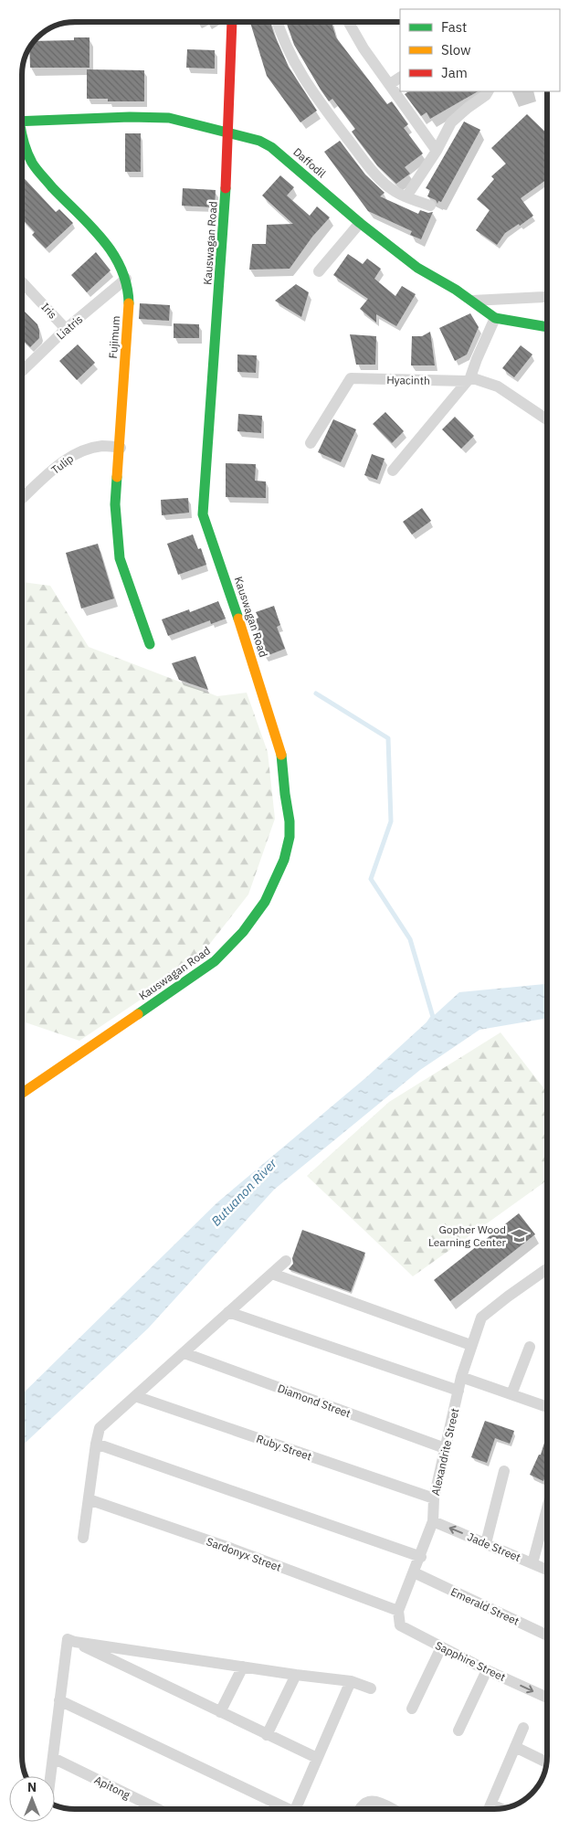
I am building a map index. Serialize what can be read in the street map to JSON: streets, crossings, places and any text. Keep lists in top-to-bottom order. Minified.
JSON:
{"streets":{"street":["Daffodil","Kauswagan Road","Iris","Liatris","Fujimum","Hyacinth","Tulip","Diamond Street","Ruby Street","Alexandrite Street","Jade Street","Sardonyx Street","Emerald Street","Sapphire Street","Apitong"]},"crossings":[["Daffodil","Kauswagan Road"],["Iris","Liatris"],["Liatris","Fujimum"],["Fujimum","Tulip"],["Diamond Street","Alexandrite Street"],["Ruby Street","Alexandrite Street"],["Alexandrite Street","Jade Street"],["Alexandrite Street","Sardonyx Street"],["Alexandrite Street","Emerald Street"],["Alexandrite Street","Sapphire Street"],["Sardonyx Street","Sapphire Street"]],"one_way":["Jade Street","Sapphire Street"],"water":["Butuanon River"],"places":{"school or university":["Gopher Wood Learning Center"]},"legend":["Fast","Slow","Jam"],"north":"top"}
